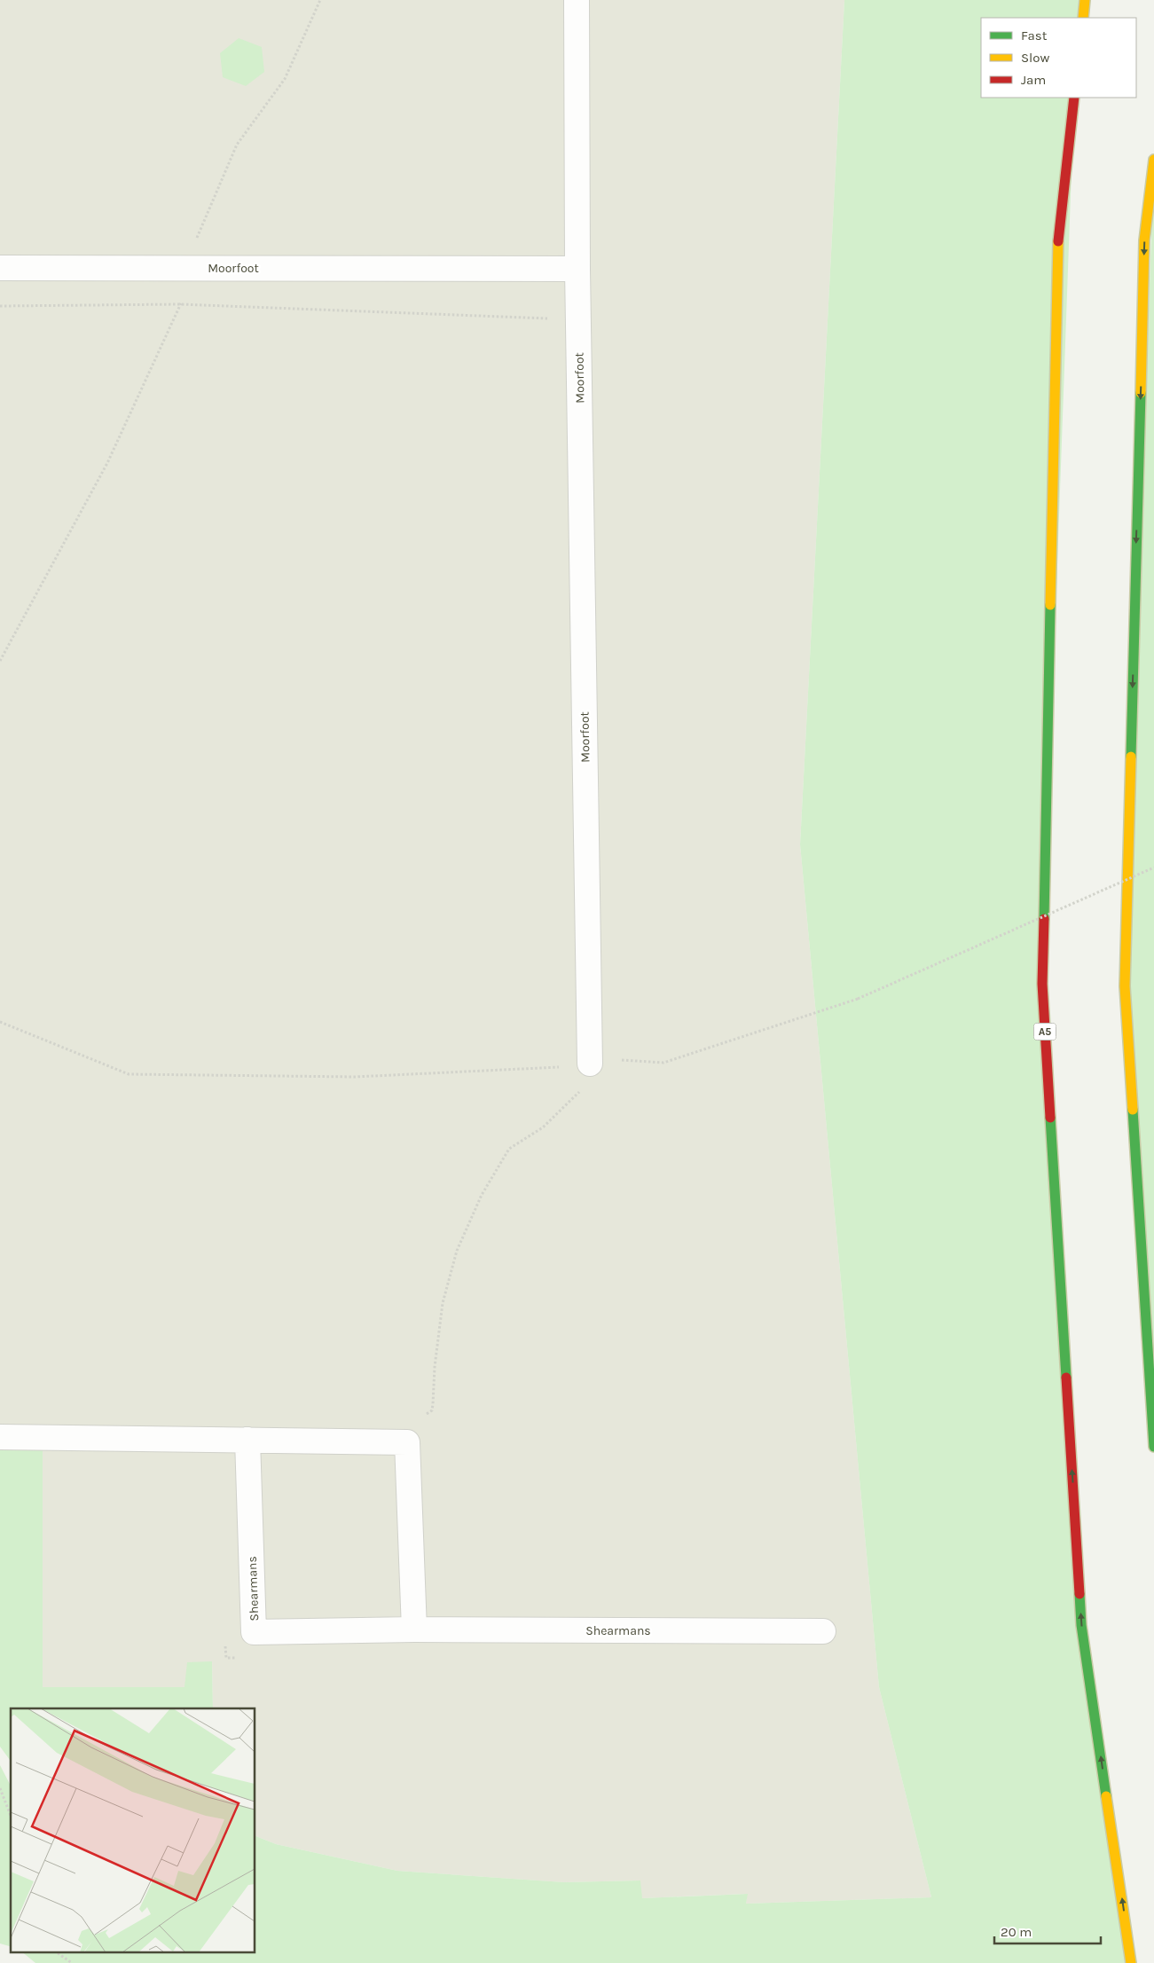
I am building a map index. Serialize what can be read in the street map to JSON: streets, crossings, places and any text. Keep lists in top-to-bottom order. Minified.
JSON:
{"streets":{"highway":["A5"],"street":["Moorfoot","Shearmans"]},"legend":["Fast","Slow","Jam"],"scale_bar":"20 m"}
